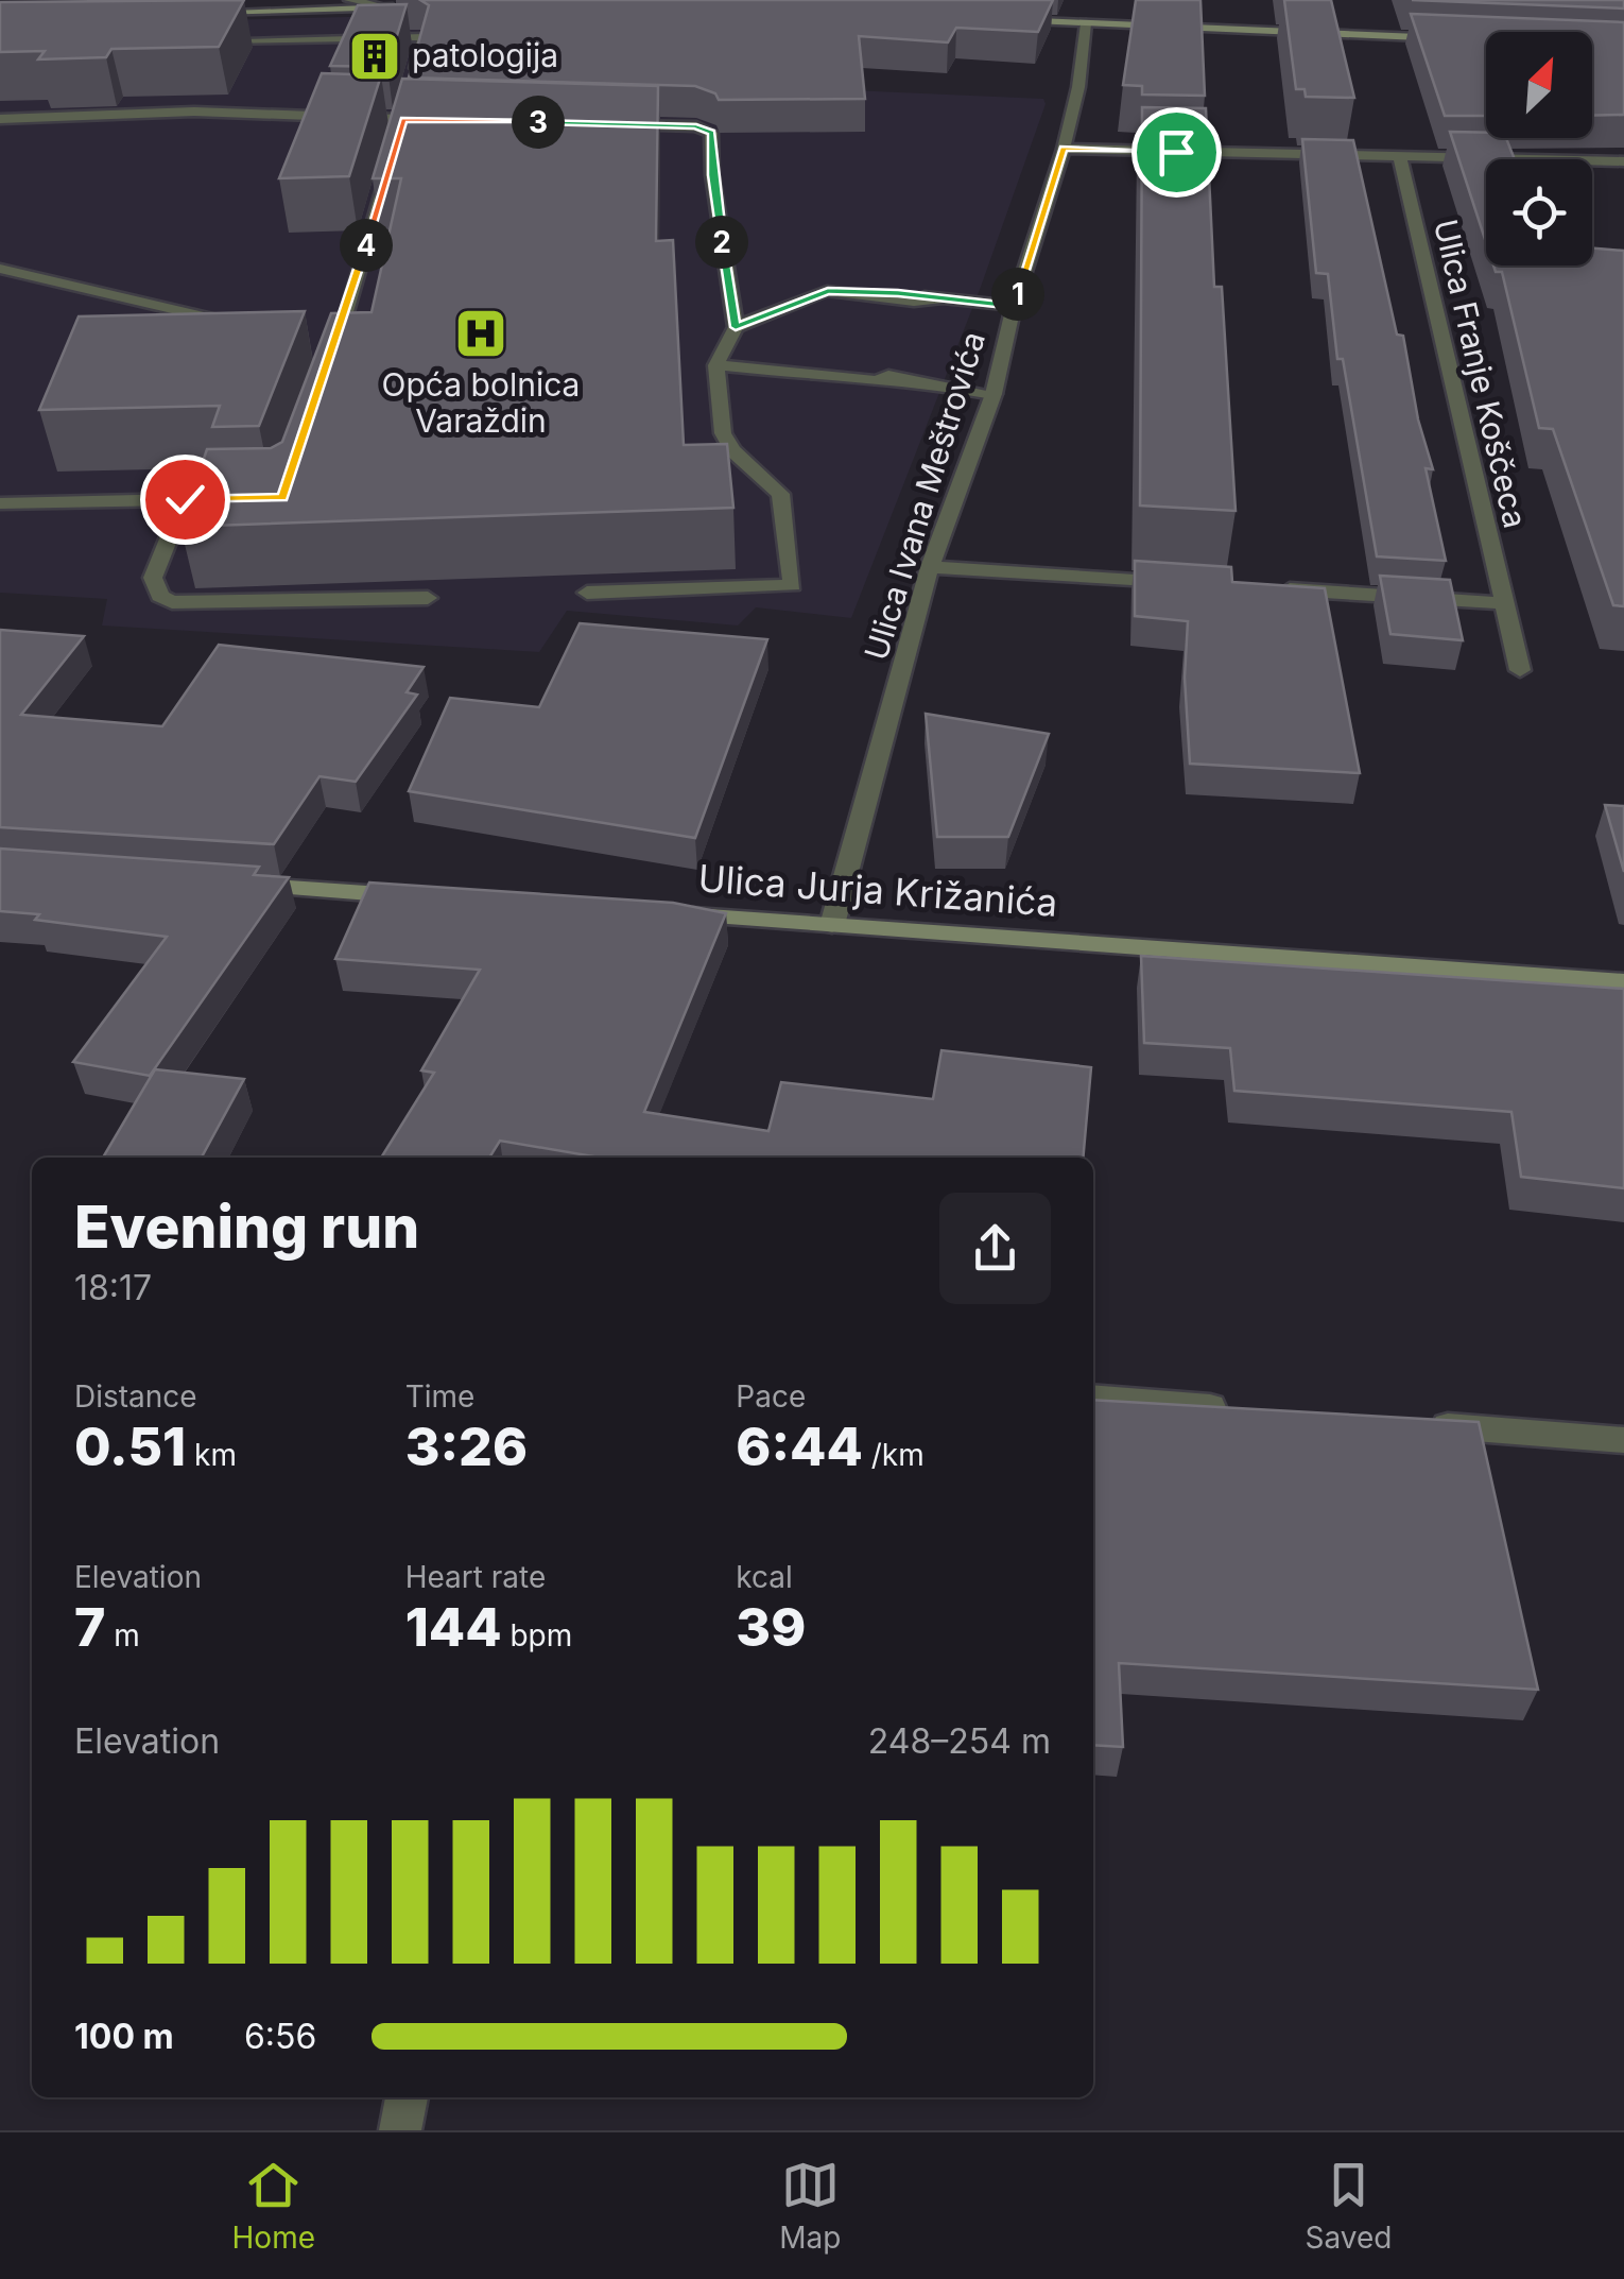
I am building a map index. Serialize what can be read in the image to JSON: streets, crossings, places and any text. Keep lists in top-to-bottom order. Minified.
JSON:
{"streets":{"main road":["Ulica Jurja Križanića"],"street":["Ulica Franje Koščeca","Ulica Ivana Meštrovića"]},"crossings":[["Ulica Ivana Meštrovića","Ulica Jurja Križanića"]],"places":{"building":["patologija"],"hospital":["Opća bolnica Varaždin"]},"north":"top right","page":{"pins":["3","2","4","1"],"heading":["Evening run","18:17"],"stats":[["Distance","0.51 km"],["Time","3:26"],["Pace","6:44 /km"],["Elevation","7 m"],["Heart rate","144 bpm"],["kcal","39"]],"chart":["Elevation","248–254 m"],"list":[{"name":"100 m","note":"6:56"}],"tabs":["Home","Map","Saved"]}}
